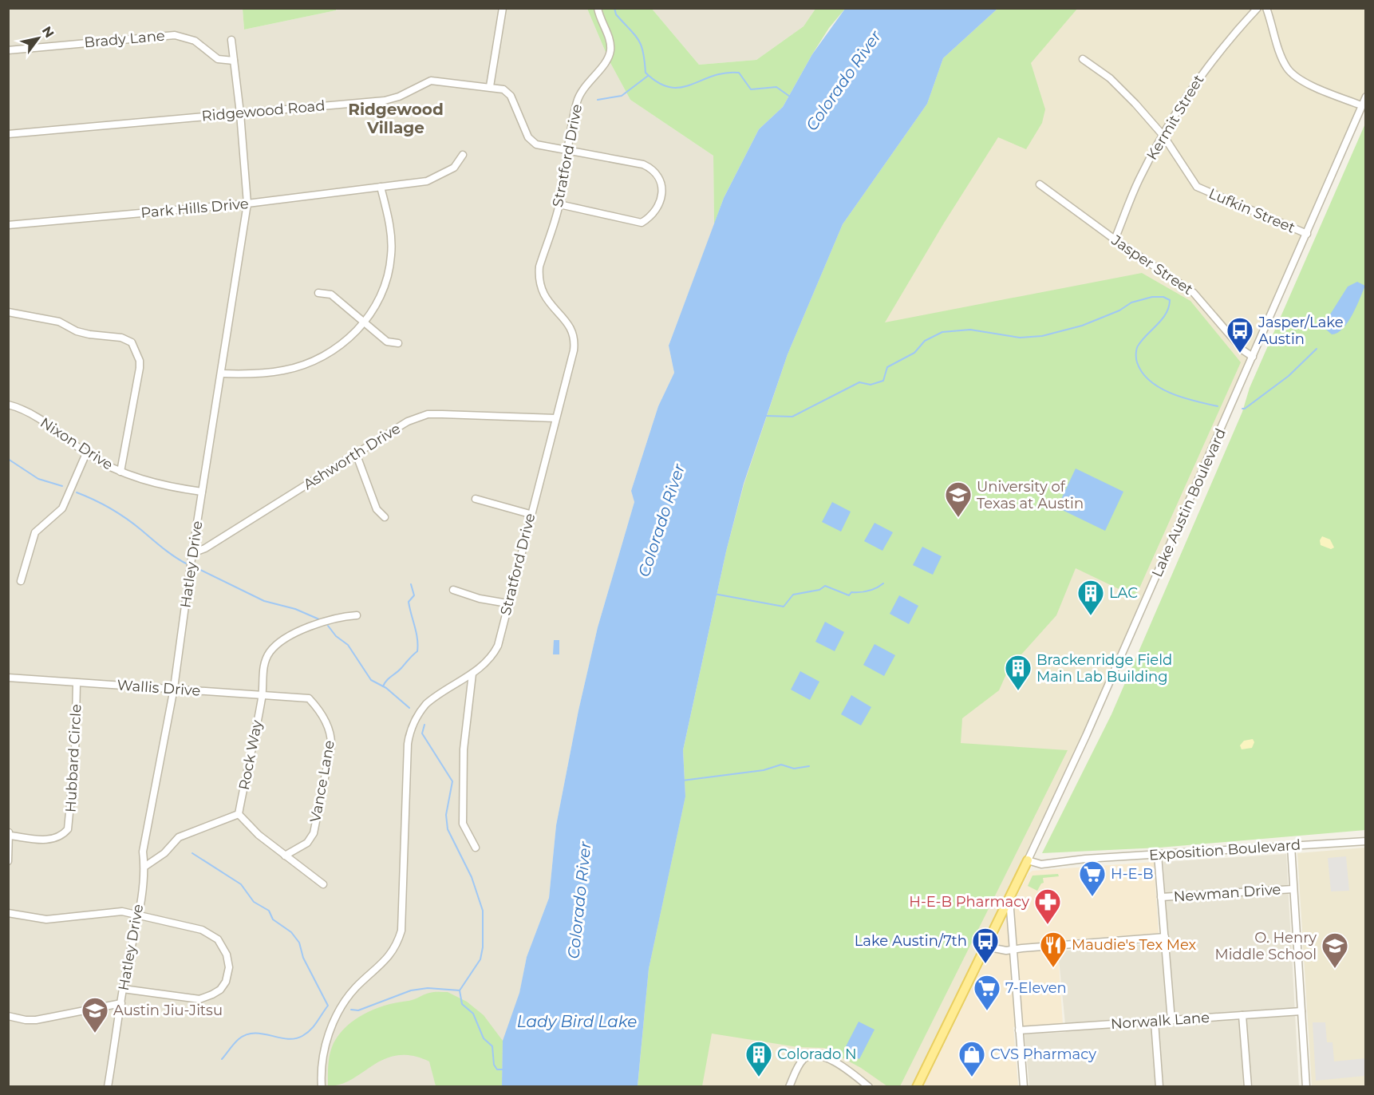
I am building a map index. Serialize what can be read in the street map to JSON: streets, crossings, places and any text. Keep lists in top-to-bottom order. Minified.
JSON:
{"streets":{"main road":["Lake Austin Boulevard"],"street":["Brady Lane","Ridgewood Road","Kermit Street","Stratford Drive","Park Hills Drive","Lufkin Street","Jasper Street","Nixon Drive","Ashworth Drive","Hatley Drive","Wallis Drive","Rock Way","Hubbard Circle","Vance Lane","Exposition Boulevard","Newman Drive","Norwalk Lane"]},"crossings":[["Brady Lane","Hatley Drive"],["Ridgewood Road","Stratford Drive"],["Ridgewood Road","Hatley Drive"],["Kermit Street","Lufkin Street"],["Kermit Street","Jasper Street"],["Stratford Drive","Ashworth Drive"],["Park Hills Drive","Hatley Drive"],["Lufkin Street","Lake Austin Boulevard"],["Jasper Street","Lake Austin Boulevard"],["Nixon Drive","Hatley Drive"],["Ashworth Drive","Hatley Drive"],["Lake Austin Boulevard","Exposition Boulevard"],["Hatley Drive","Wallis Drive"],["Wallis Drive","Rock Way"],["Wallis Drive","Hubbard Circle"],["Wallis Drive","Vance Lane"]],"districts":["Ridgewood Village"],"water":["Colorado River","Lady Bird Lake"],"places":{"bus stop":["Jasper/Lake Austin","Lake Austin/7th"],"school or university":["University of Texas at Austin","O. Henry Middle School","Austin Jiu-Jitsu"],"building":["LAC","Brackenridge Field Main Lab Building","Colorado N"],"supermarket":["H-E-B","7-Eleven"],"pharmacy":["H-E-B Pharmacy"],"restaurant":["Maudie's Tex Mex"],"shop":["CVS Pharmacy"]},"north":"top right"}
